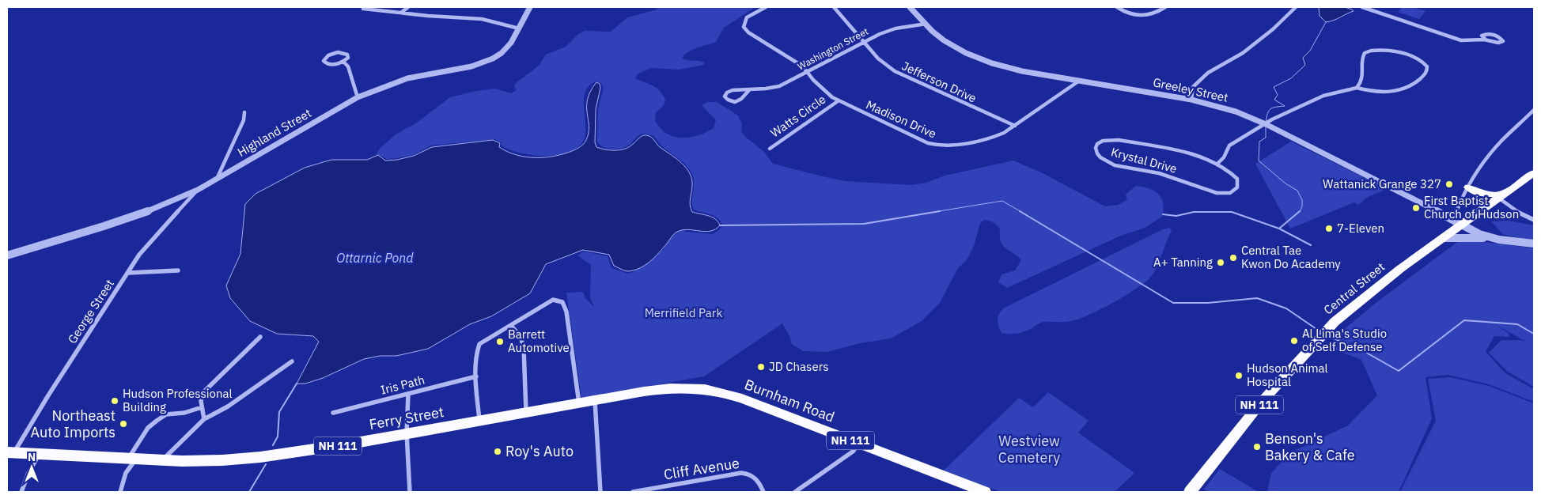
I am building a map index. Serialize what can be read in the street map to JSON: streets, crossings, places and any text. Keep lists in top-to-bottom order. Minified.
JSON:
{"streets":{"main road":["Central Street","Burnham Road","NH 111","Ferry Street"],"street":["Washington Street","Jefferson Drive","Greeley Street","Watts Circle","Madison Drive","Highland Street","Krystal Drive","George Street","Iris Path","Cliff Avenue"]},"crossings":[["Washington Street","Jefferson Drive"],["Washington Street","Greeley Street"],["Washington Street","Madison Drive"],["Jefferson Drive","Madison Drive"],["Greeley Street","Madison Drive"],["Greeley Street","Central Street"],["Watts Circle","Madison Drive"],["Highland Street","George Street"],["George Street","Ferry Street"],["Burnham Road","Ferry Street"]],"water":["Ottarnic Pond"],"parks":["Merrifield Park","Westview Cemetery"],"places":["Wattanick Grange 327","First Baptist Church of Hudson","7-Eleven","Central Tae Kwon Do Academy","A+ Tanning","Al Lima's Studio of Self Defense","Barrett Automotive","JD Chasers","Hudson Animal Hospital","Hudson Professional Building","Northeast Auto Imports","Benson's Bakery & Cafe","Roy's Auto"],"north":"top"}
